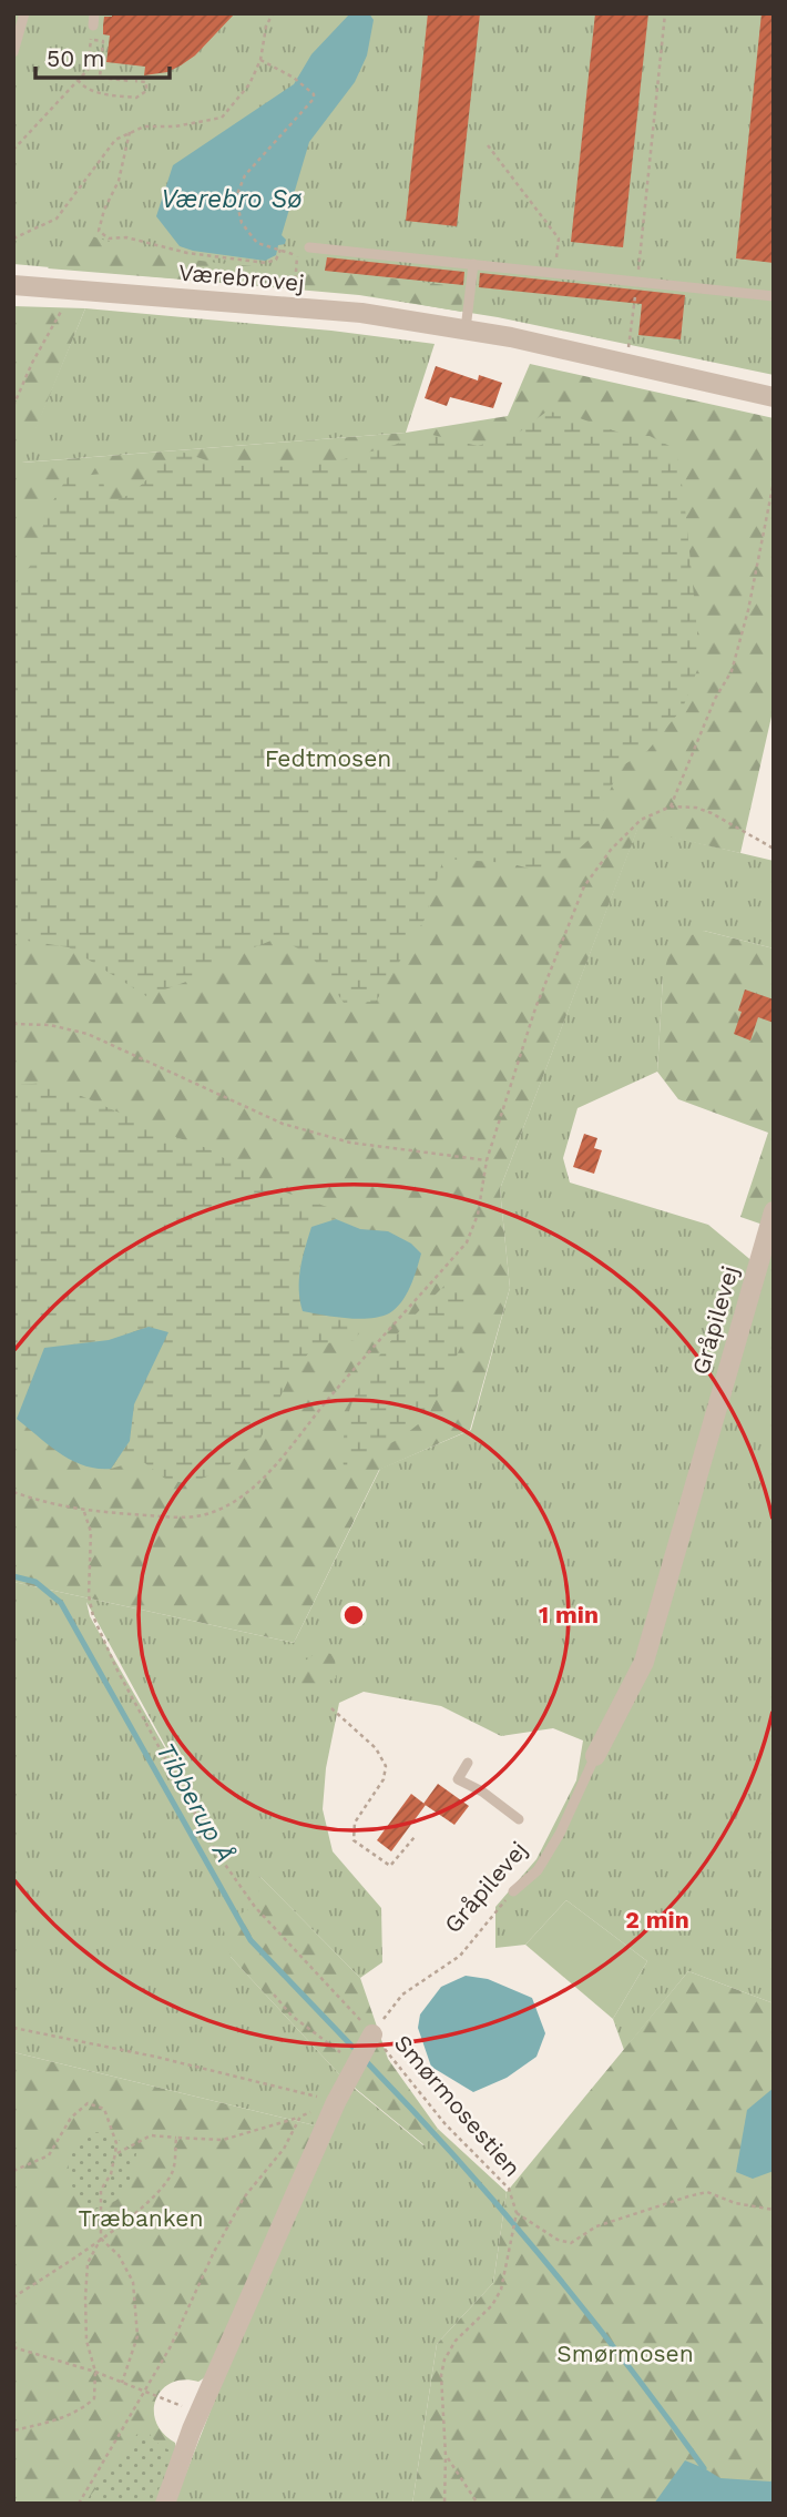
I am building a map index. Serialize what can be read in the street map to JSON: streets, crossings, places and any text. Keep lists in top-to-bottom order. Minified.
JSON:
{"streets":{"street":["Værebrovej","Gråpilevej"],"path":["Smørmosestien"]},"crossings":[["Gråpilevej","Smørmosestien"]],"water":["Værebro Sø","Tibberup Å"],"parks":["Fedtmosen","Træbanken","Smørmosen"],"scale_bar":"50 m","rings":["1 min","2 min"]}
